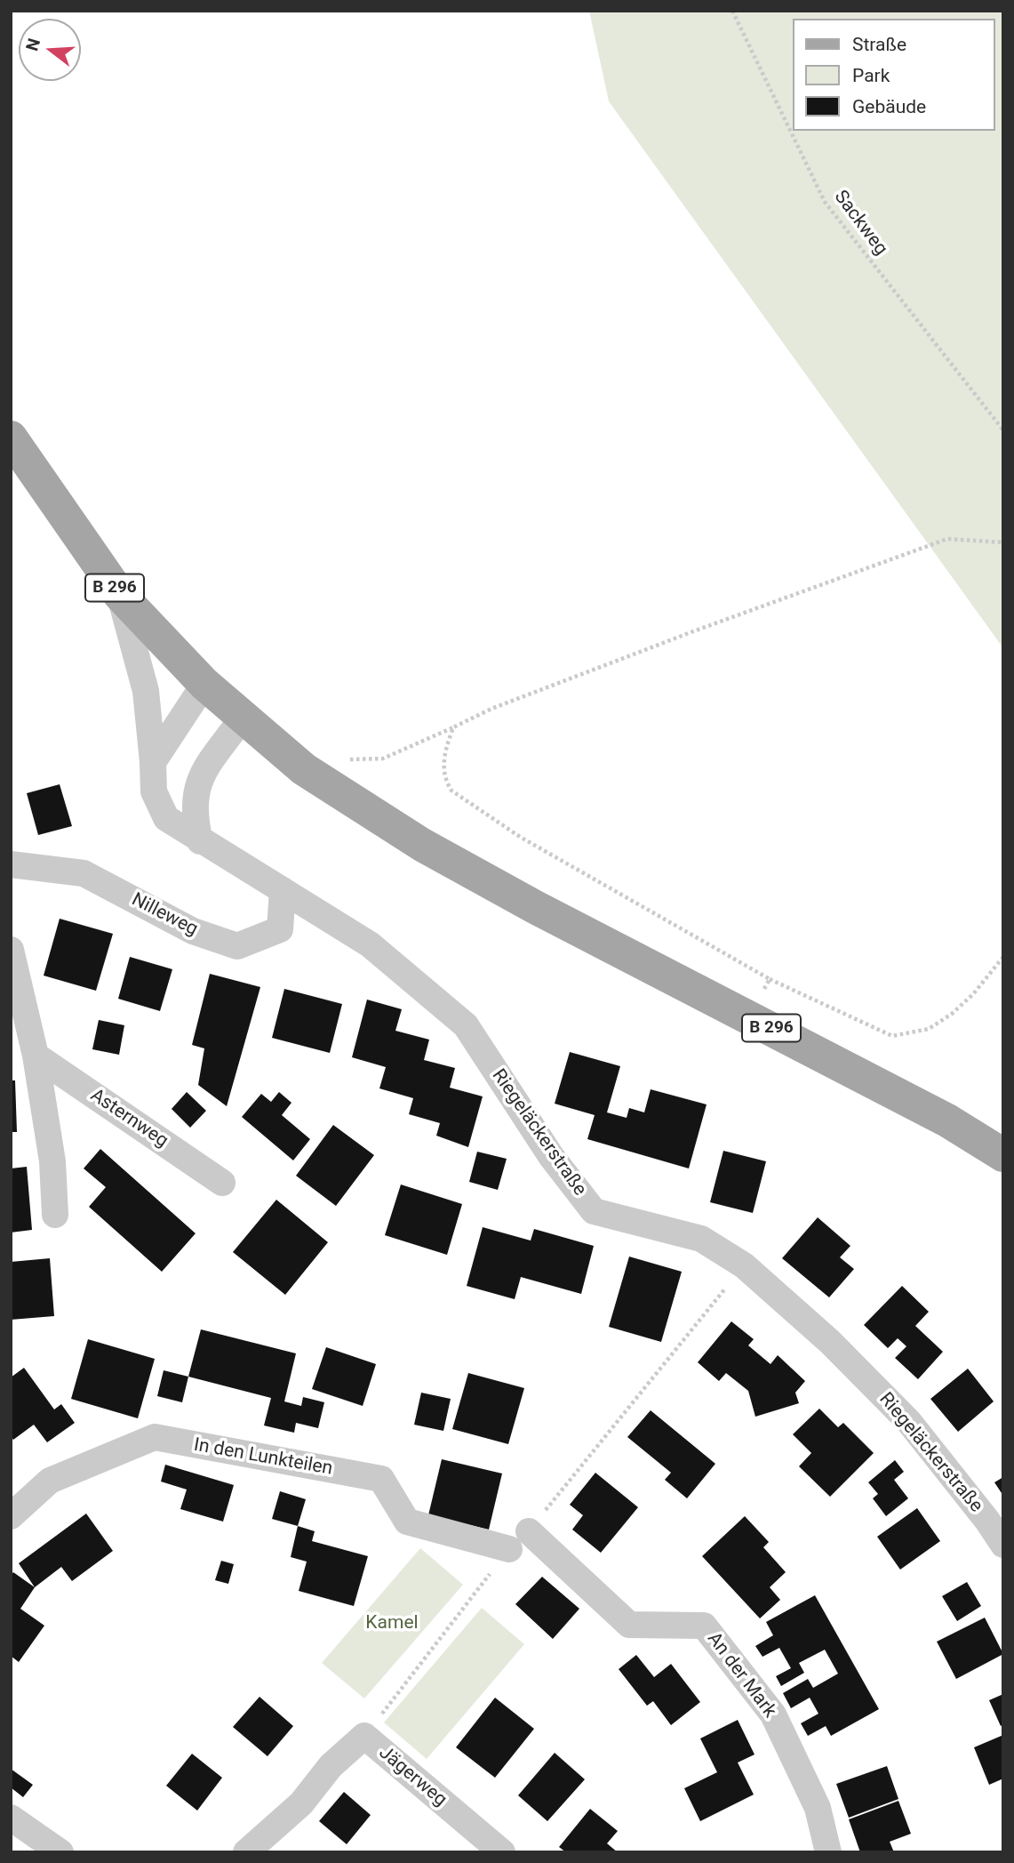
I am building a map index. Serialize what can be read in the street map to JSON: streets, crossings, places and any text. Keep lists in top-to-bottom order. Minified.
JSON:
{"streets":{"main road":["B 296"],"street":["Nilleweg","Asternweg","Riegeläckerstraße","In den Lunkteilen","An der Mark","Jägerweg"],"path":["Sackweg"]},"crossings":[["B 296","Riegeläckerstraße"],["Nilleweg","Riegeläckerstraße"]],"parks":["Kamel"],"legend":["Straße","Park","Gebäude"],"north":"left"}
